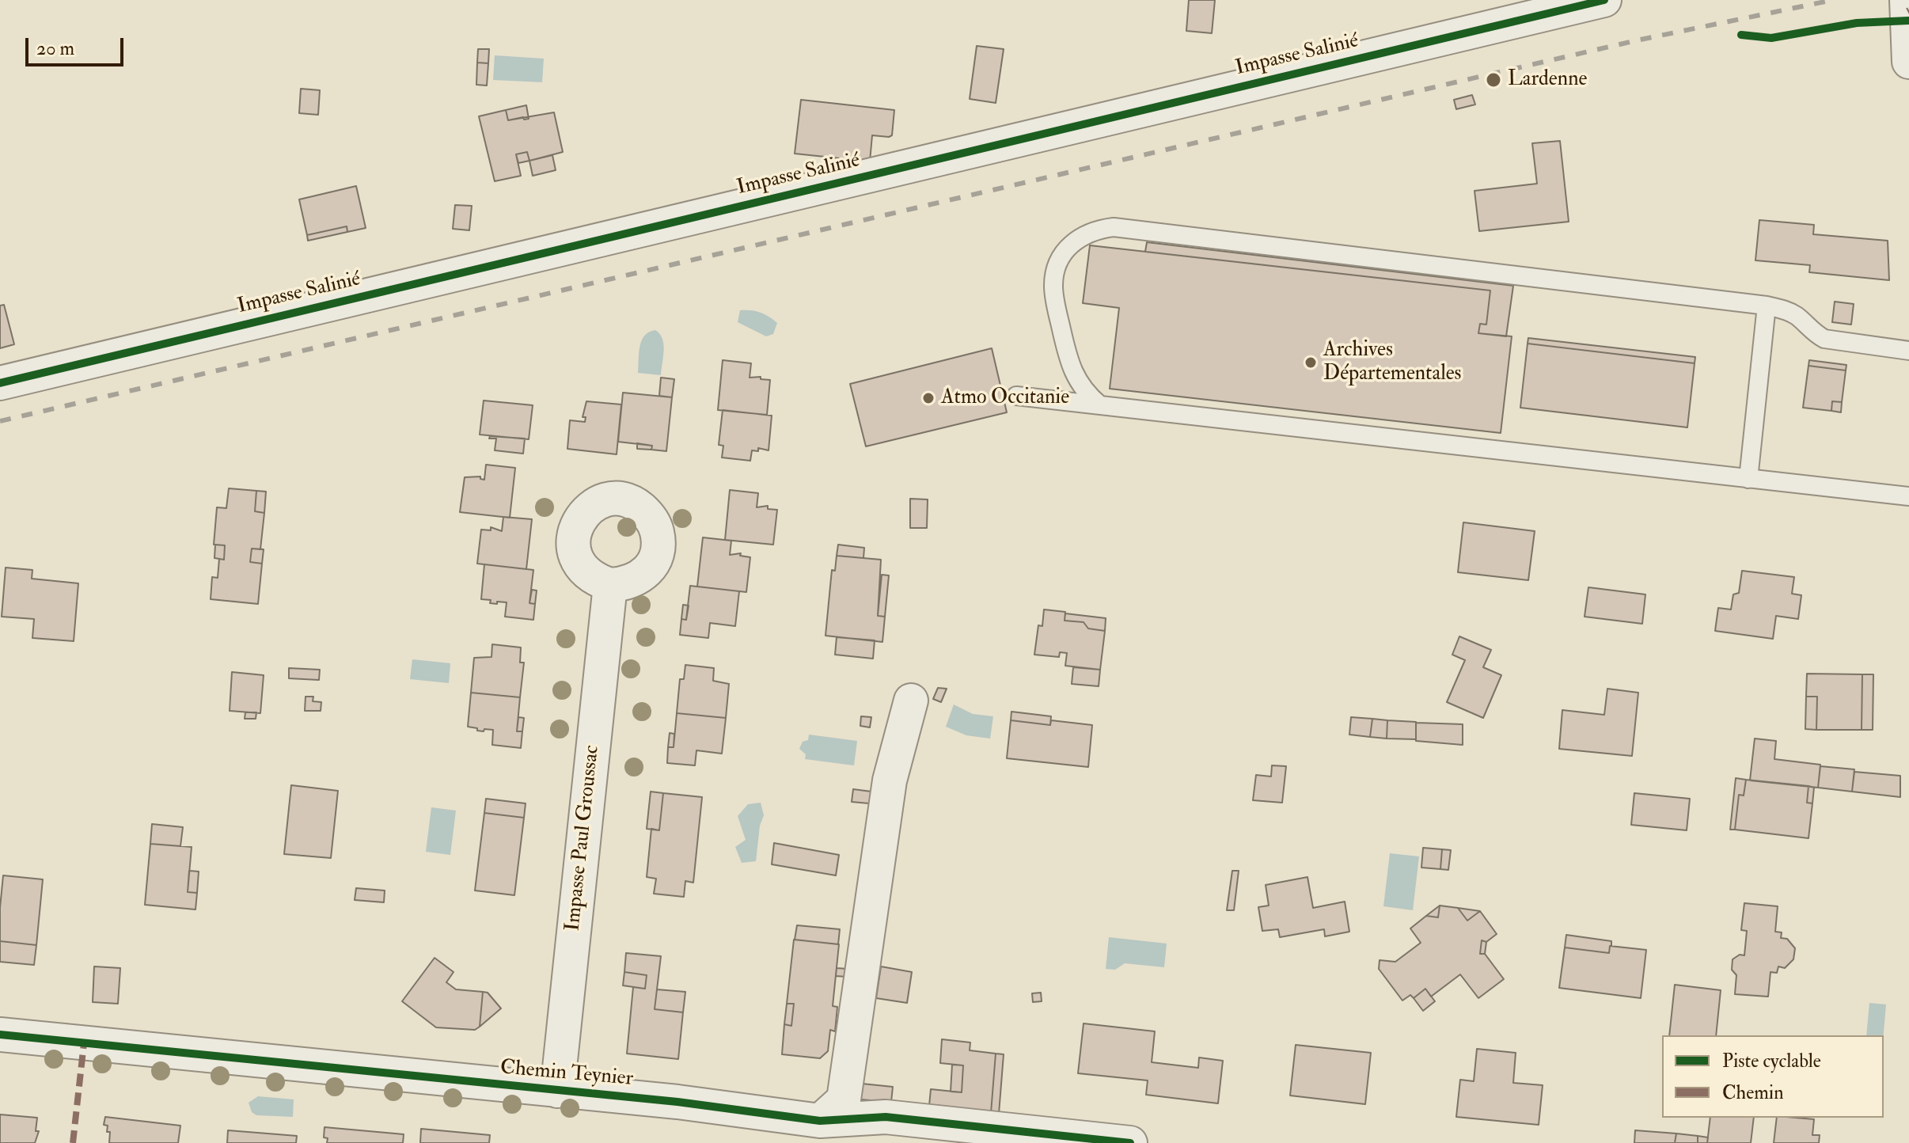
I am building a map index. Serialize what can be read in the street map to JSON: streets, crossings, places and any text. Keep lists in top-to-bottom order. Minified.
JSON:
{"streets":{"street":["Impasse Salinié","Impasse Paul Groussac","Chemin Teynier"]},"crossings":[["Impasse Paul Groussac","Chemin Teynier"]],"places":["Lardenne","Archives Départementales","Atmo Occitanie"],"legend":["Piste cyclable","Chemin"],"scale_bar":"20 m"}
